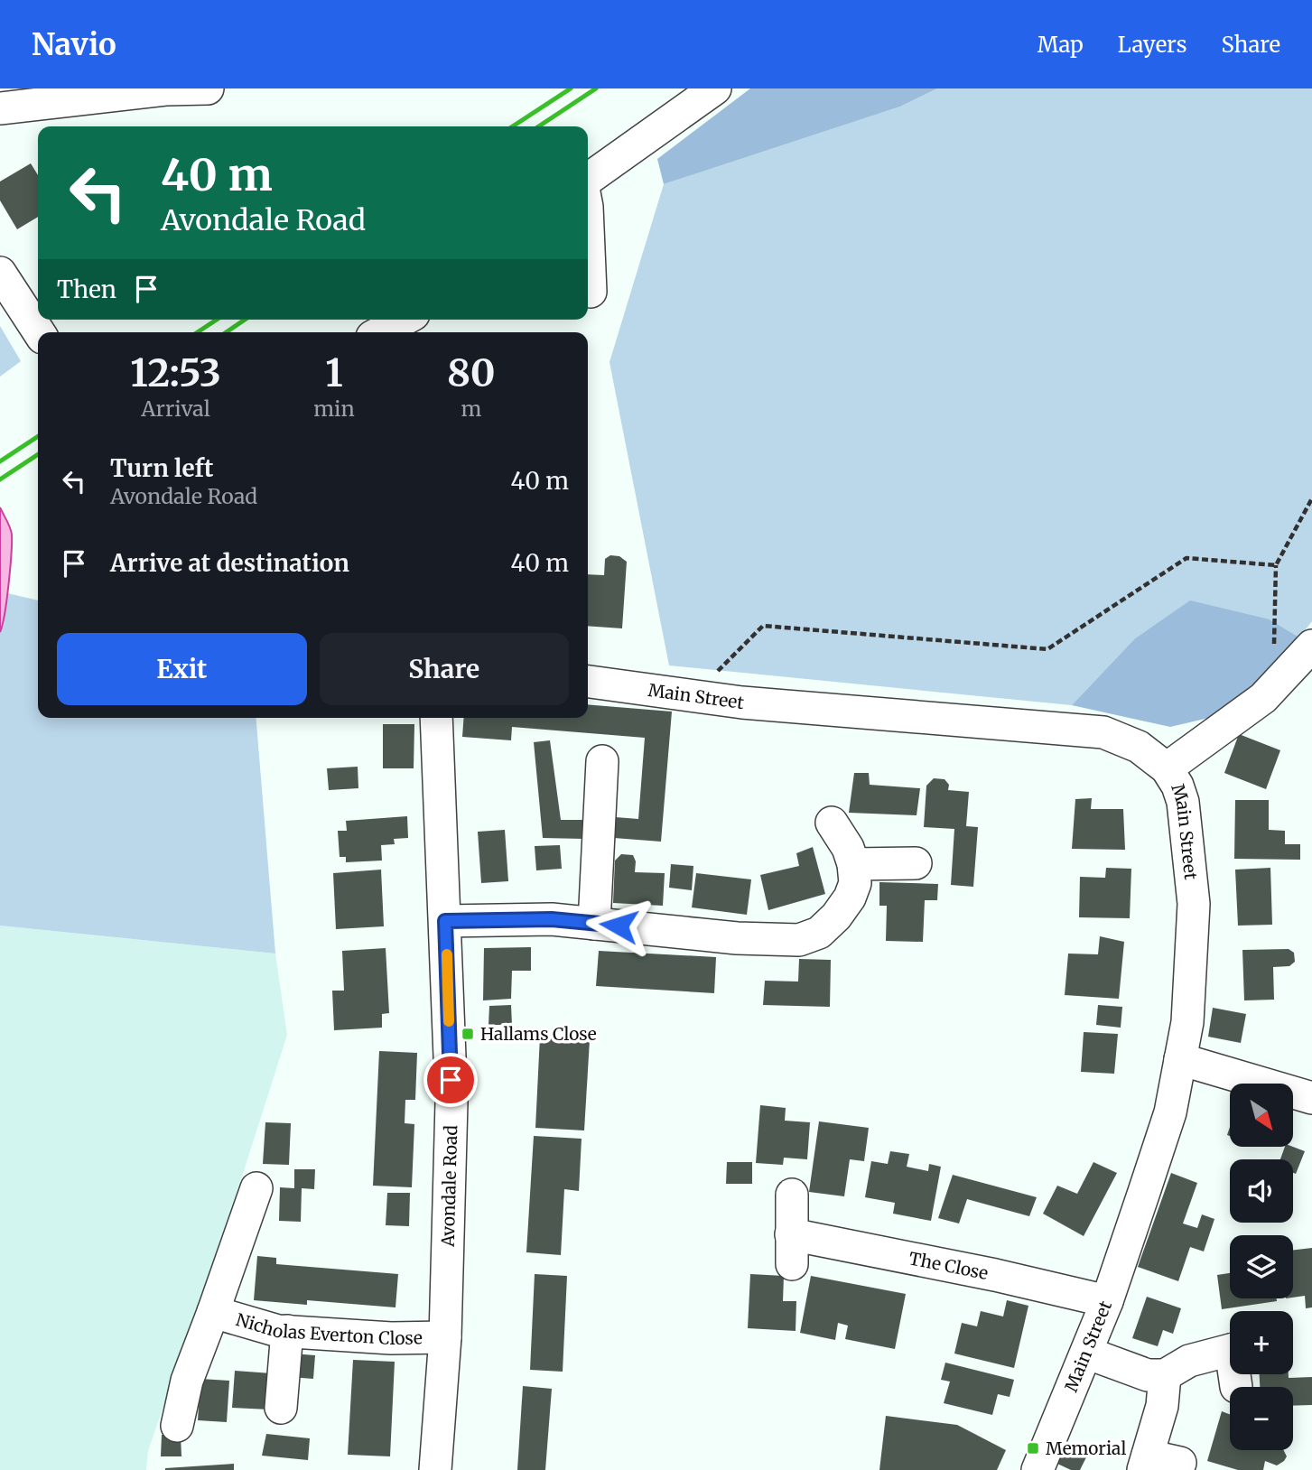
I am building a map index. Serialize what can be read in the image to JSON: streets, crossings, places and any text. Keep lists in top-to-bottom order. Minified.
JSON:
{"streets":{"street":["Main Street","Avondale Road","The Close","Nicholas Everton Close"]},"crossings":[["Main Street","The Close"],["Avondale Road","Nicholas Everton Close"]],"places":{"transit":["Hallams Close","Memorial"]},"north":"bottom right","page":{"header":"Navio","nav":["Map","Layers","Share"],"turn":["40 m","Avondale Road"],"then":"Then","eta":["12:53","Arrival","1","min","80","m"],"list":[{"name":"Turn left","note":"Avondale Road","value":"40 m"},{"name":"Arrive at destination","value":"40 m"}],"buttons":["Exit","Share"],"map_buttons":["+","−"]}}
